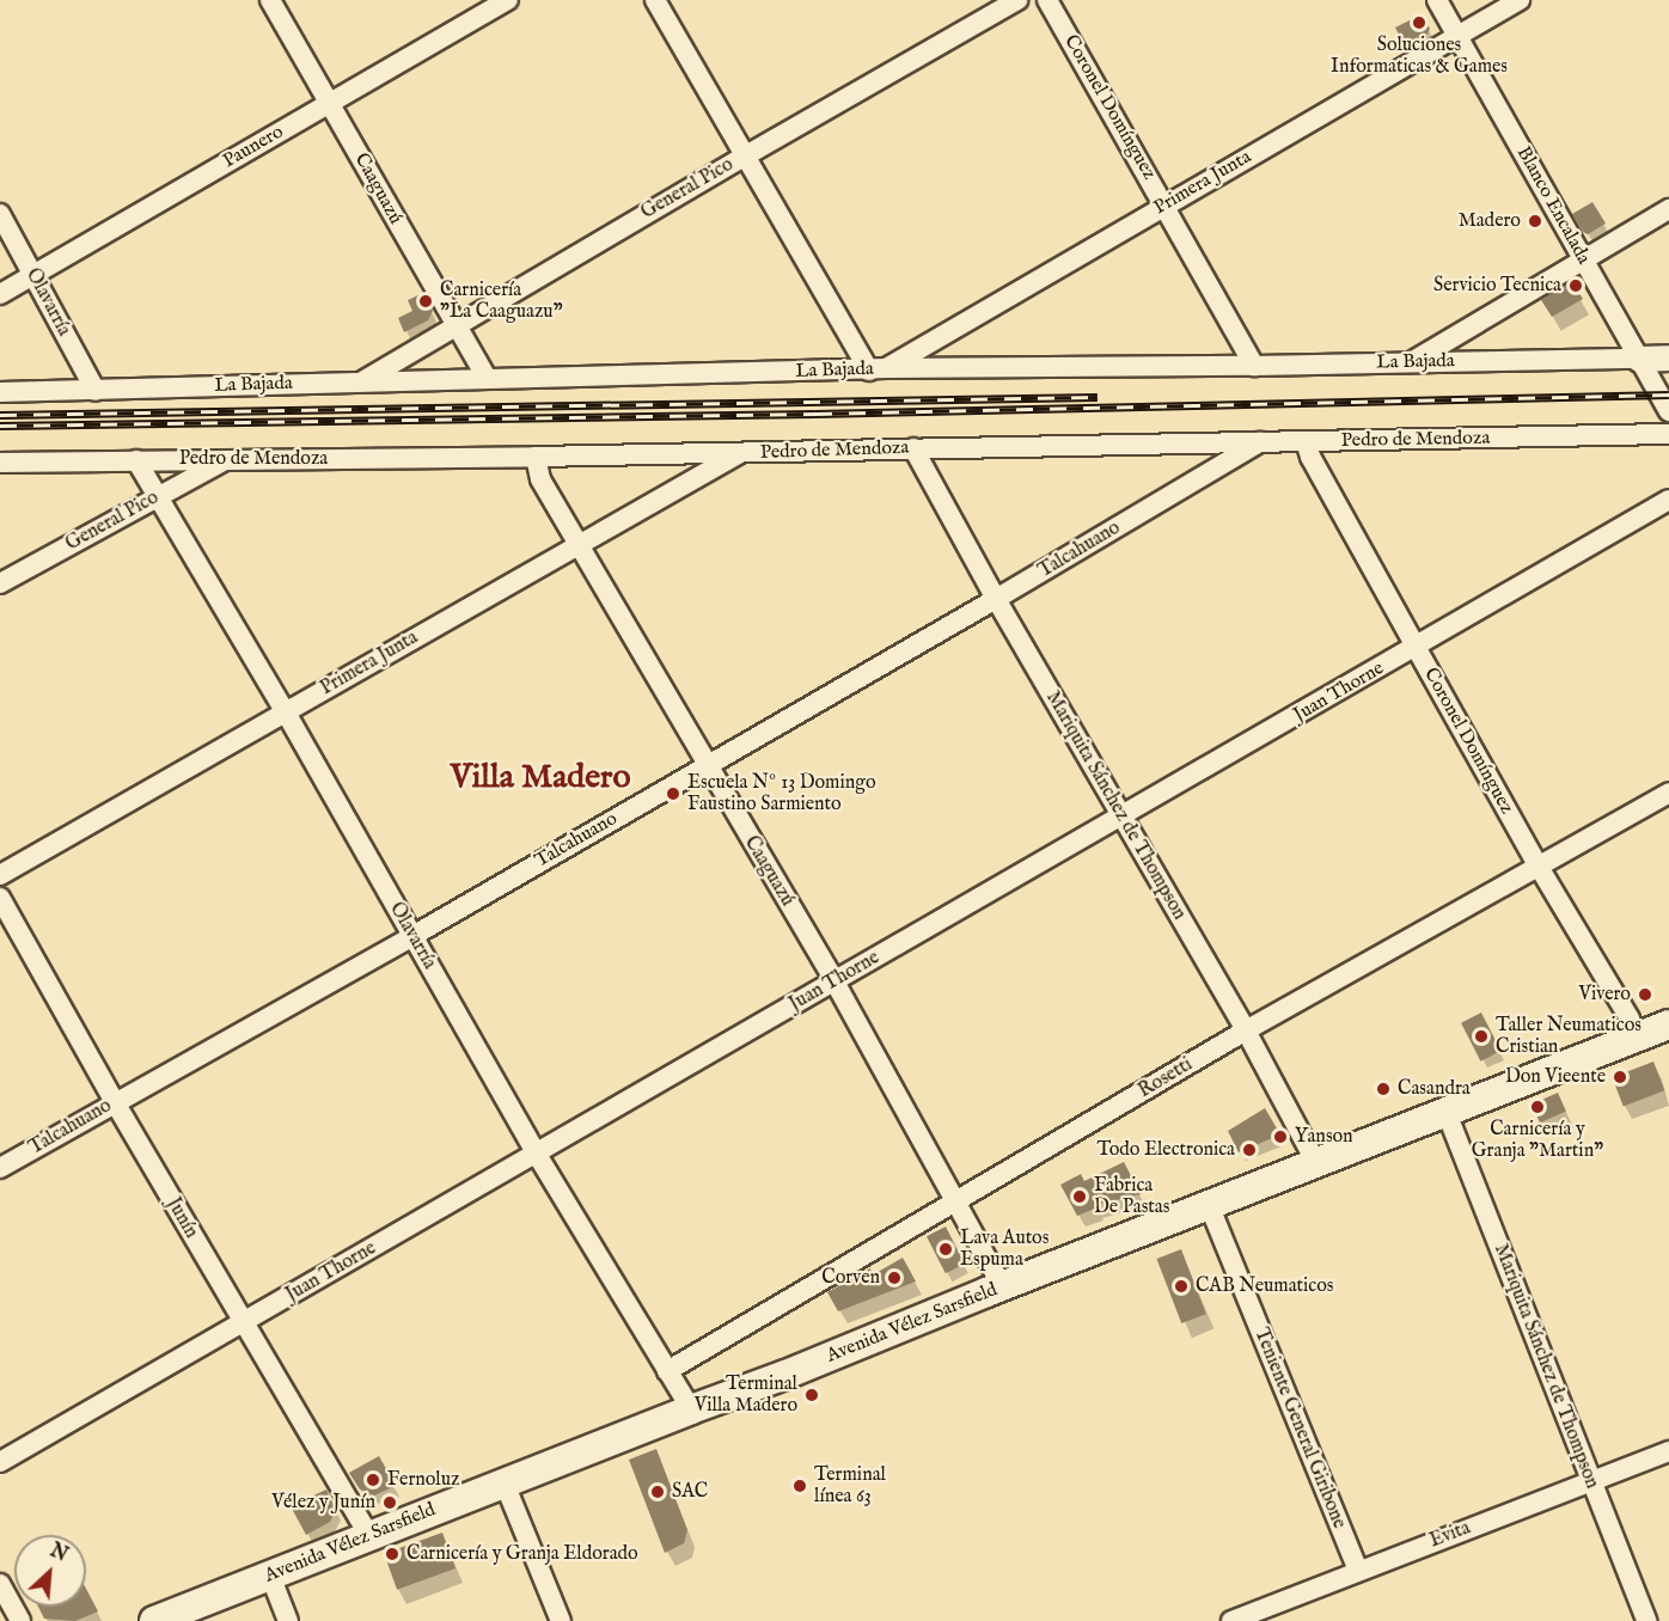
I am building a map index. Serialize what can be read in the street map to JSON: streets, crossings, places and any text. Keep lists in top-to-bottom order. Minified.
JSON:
{"streets":{"main road":["Avenida Vélez Sarsfield"],"street":["Coronel Domínguez","Paunero","Primera Junta","Caaguazú","General Pico","Blanco Encalada","Olavarría","La Bajada","Pedro de Mendoza","Talcahuano","Juan Thorne","Mariquita Sánchez de Thompson","Rosetti","Junín","Teniente General Giribone","Evita"]},"crossings":[["Coronel Domínguez","Primera Junta"],["Coronel Domínguez","La Bajada"],["Coronel Domínguez","Pedro de Mendoza"],["Coronel Domínguez","Juan Thorne"],["Coronel Domínguez","Rosetti"],["Coronel Domínguez","Avenida Vélez Sarsfield"],["Paunero","Caaguazú"],["Paunero","Olavarría"],["Primera Junta","Caaguazú"],["Primera Junta","Blanco Encalada"],["Primera Junta","Olavarría"],["Primera Junta","La Bajada"],["Primera Junta","Pedro de Mendoza"],["Caaguazú","General Pico"],["Caaguazú","La Bajada"],["Caaguazú","Pedro de Mendoza"],["Caaguazú","Talcahuano"],["Caaguazú","Juan Thorne"],["Caaguazú","Rosetti"],["Caaguazú","Avenida Vélez Sarsfield"],["General Pico","Olavarría"],["General Pico","La Bajada"],["General Pico","Pedro de Mendoza"],["Blanco Encalada","La Bajada"],["Olavarría","La Bajada"],["Olavarría","Pedro de Mendoza"],["Olavarría","Talcahuano"],["Olavarría","Juan Thorne"],["Olavarría","Rosetti"],["Olavarría","Avenida Vélez Sarsfield"],["Pedro de Mendoza","Talcahuano"],["Pedro de Mendoza","Mariquita Sánchez de Thompson"],["Talcahuano","Mariquita Sánchez de Thompson"],["Talcahuano","Junín"],["Juan Thorne","Mariquita Sánchez de Thompson"],["Juan Thorne","Junín"],["Mariquita Sánchez de Thompson","Rosetti"],["Mariquita Sánchez de Thompson","Avenida Vélez Sarsfield"],["Mariquita Sánchez de Thompson","Evita"],["Junín","Avenida Vélez Sarsfield"],["Avenida Vélez Sarsfield","Teniente General Giribone"],["Teniente General Giribone","Evita"]],"districts":["Villa Madero"],"places":["Soluciones Informaticas & Games","Madero","Servicio Tecnica","Carnicería \"La Caaguazu\"","Escuela Nº 13 Domingo Faustino Sarmiento","Vivero","Taller Neumaticos Cristian","Don Vieente","Casandra","Carnicería y Granja \"Martin\"","Yanson","Todo Electronica","Fabrica De Pastas","Lava Autos Espuma","Corven","CAB Neumaticos","Terminal Villa Madero","Fernoluz","Terminal línea 63","SAC","Vélez y Junín","Carnicería y Granja Eldorado"],"north":"top right"}
